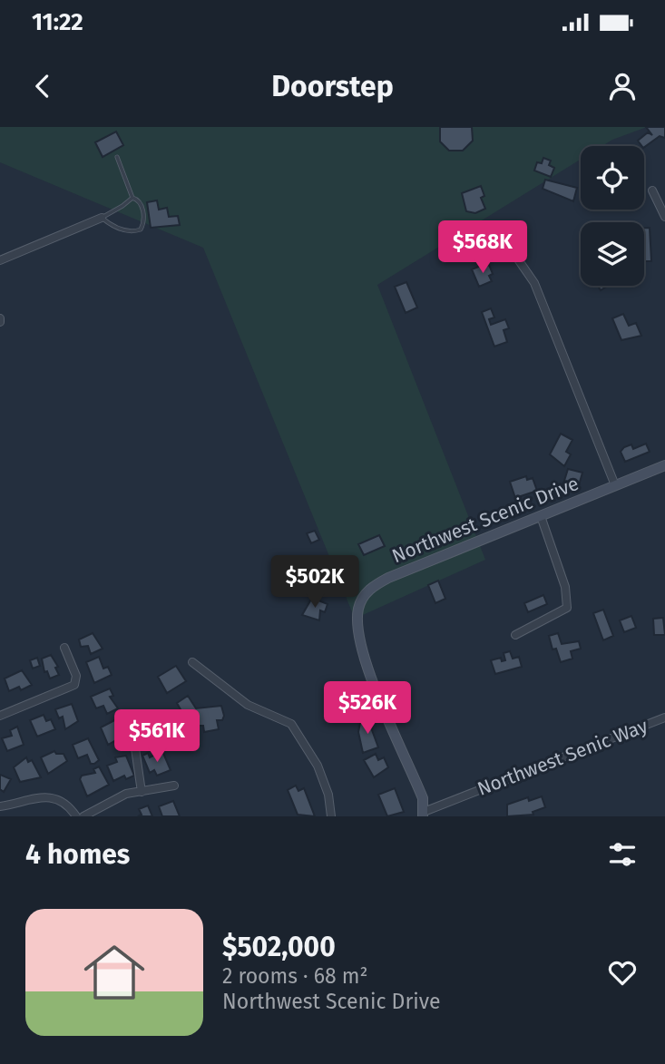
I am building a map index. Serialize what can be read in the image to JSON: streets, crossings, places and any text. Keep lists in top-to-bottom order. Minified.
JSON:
{"streets":{"street":["Northwest Scenic Drive","Northwest Senic Way"]},"crossings":[["Northwest Scenic Drive","Northwest Senic Way"]],"page":{"status":"11:22","header":"Doorstep","price":["$568K","$502K","$526K","$561K"],"heading":"4 homes","list":[{"name":"$502,000","note":"2 rooms · 68 m² · Northwest Scenic Drive"}]}}
